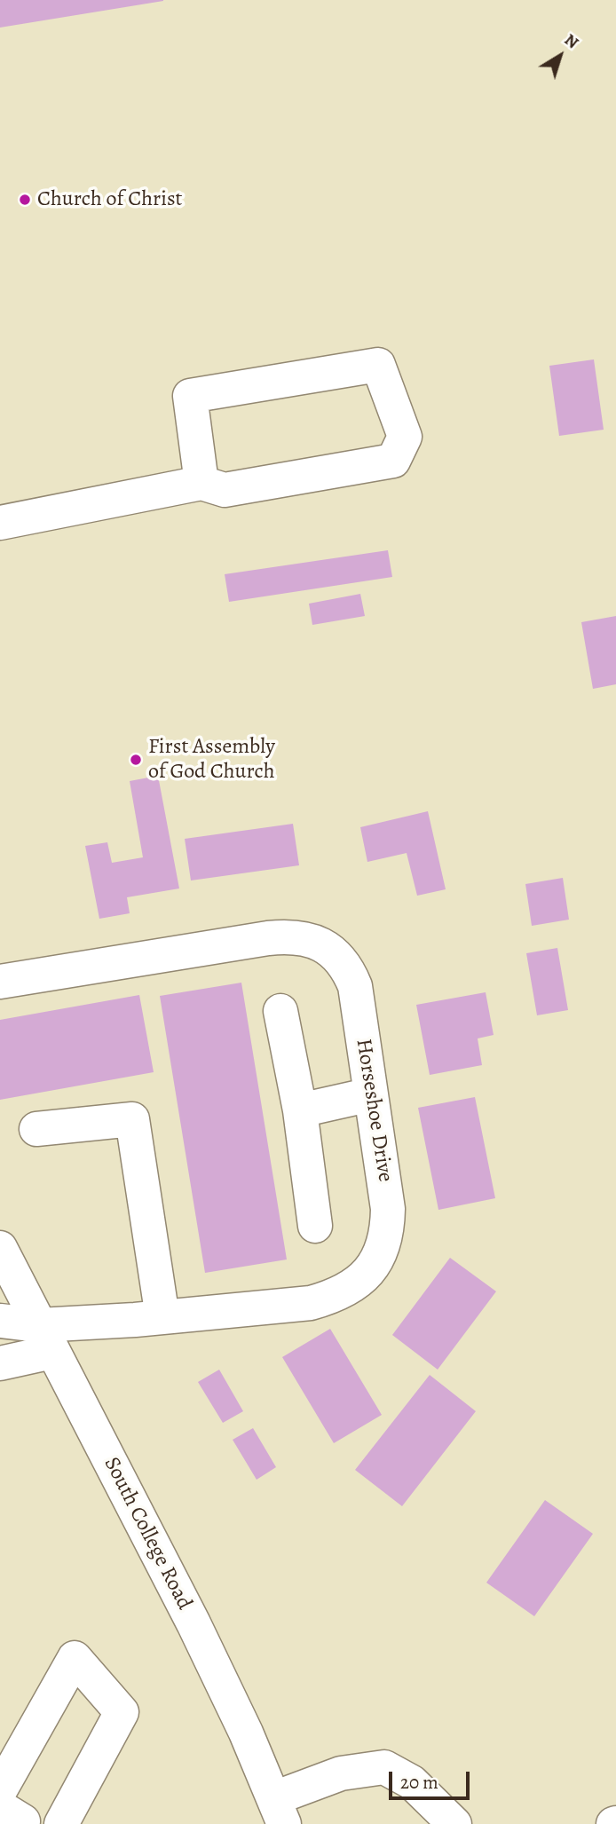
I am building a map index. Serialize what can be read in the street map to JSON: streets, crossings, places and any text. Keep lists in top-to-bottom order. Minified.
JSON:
{"streets":{"street":["Horseshoe Drive","South College Road"]},"crossings":[["Horseshoe Drive","South College Road"]],"places":["Church of Christ","First Assembly of God Church"],"scale_bar":"20 m","north":"top right"}
